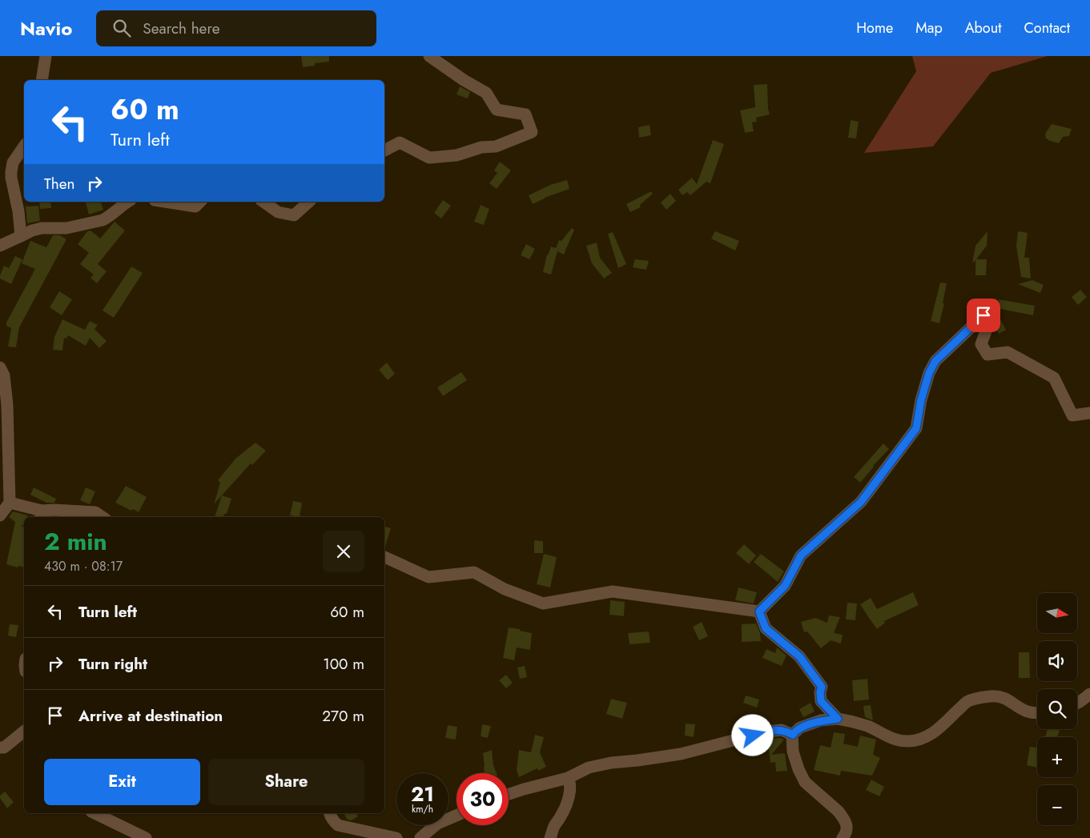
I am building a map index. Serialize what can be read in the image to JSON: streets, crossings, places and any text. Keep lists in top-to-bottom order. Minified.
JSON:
{"north":"right","page":{"header":"Navio","search":"Search here","nav":["Home","Map","About","Contact"],"turn":["60 m","Turn left"],"then":"Then","heading":["2 min","430 m · 08:17"],"list":[{"name":"Turn left","value":"60 m"},{"name":"Turn right","value":"100 m"},{"name":"Arrive at destination","value":"270 m"}],"map_buttons":["+","−"],"buttons":["Exit","Share"],"speed":"21 km/h","limit":"30"}}
